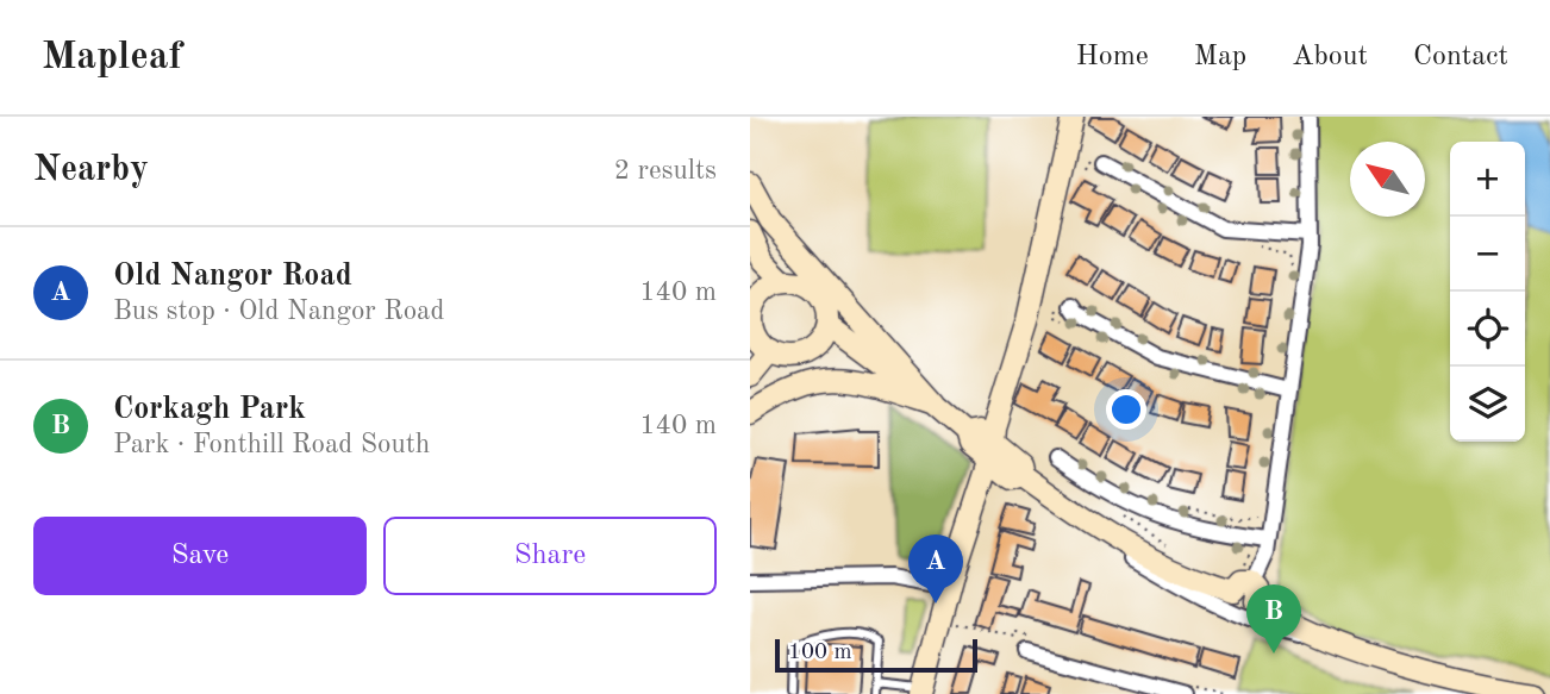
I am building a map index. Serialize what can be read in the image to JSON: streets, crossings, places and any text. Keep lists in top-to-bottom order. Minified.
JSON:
{"scale_bar":"100 m","north":"top left","page":{"header":"Mapleaf","nav":["Home","Map","About","Contact"],"heading":["Nearby","2 results"],"map_buttons":["+","−"],"list":[{"mark":"A","name":"Old Nangor Road","note":"Bus stop · Old Nangor Road","value":"140 m"},{"mark":"B","name":"Corkagh Park","note":"Park · Fonthill Road South","value":"140 m"}],"buttons":["Save","Share"],"pins":["A","B"],"scale":"100 m"}}
